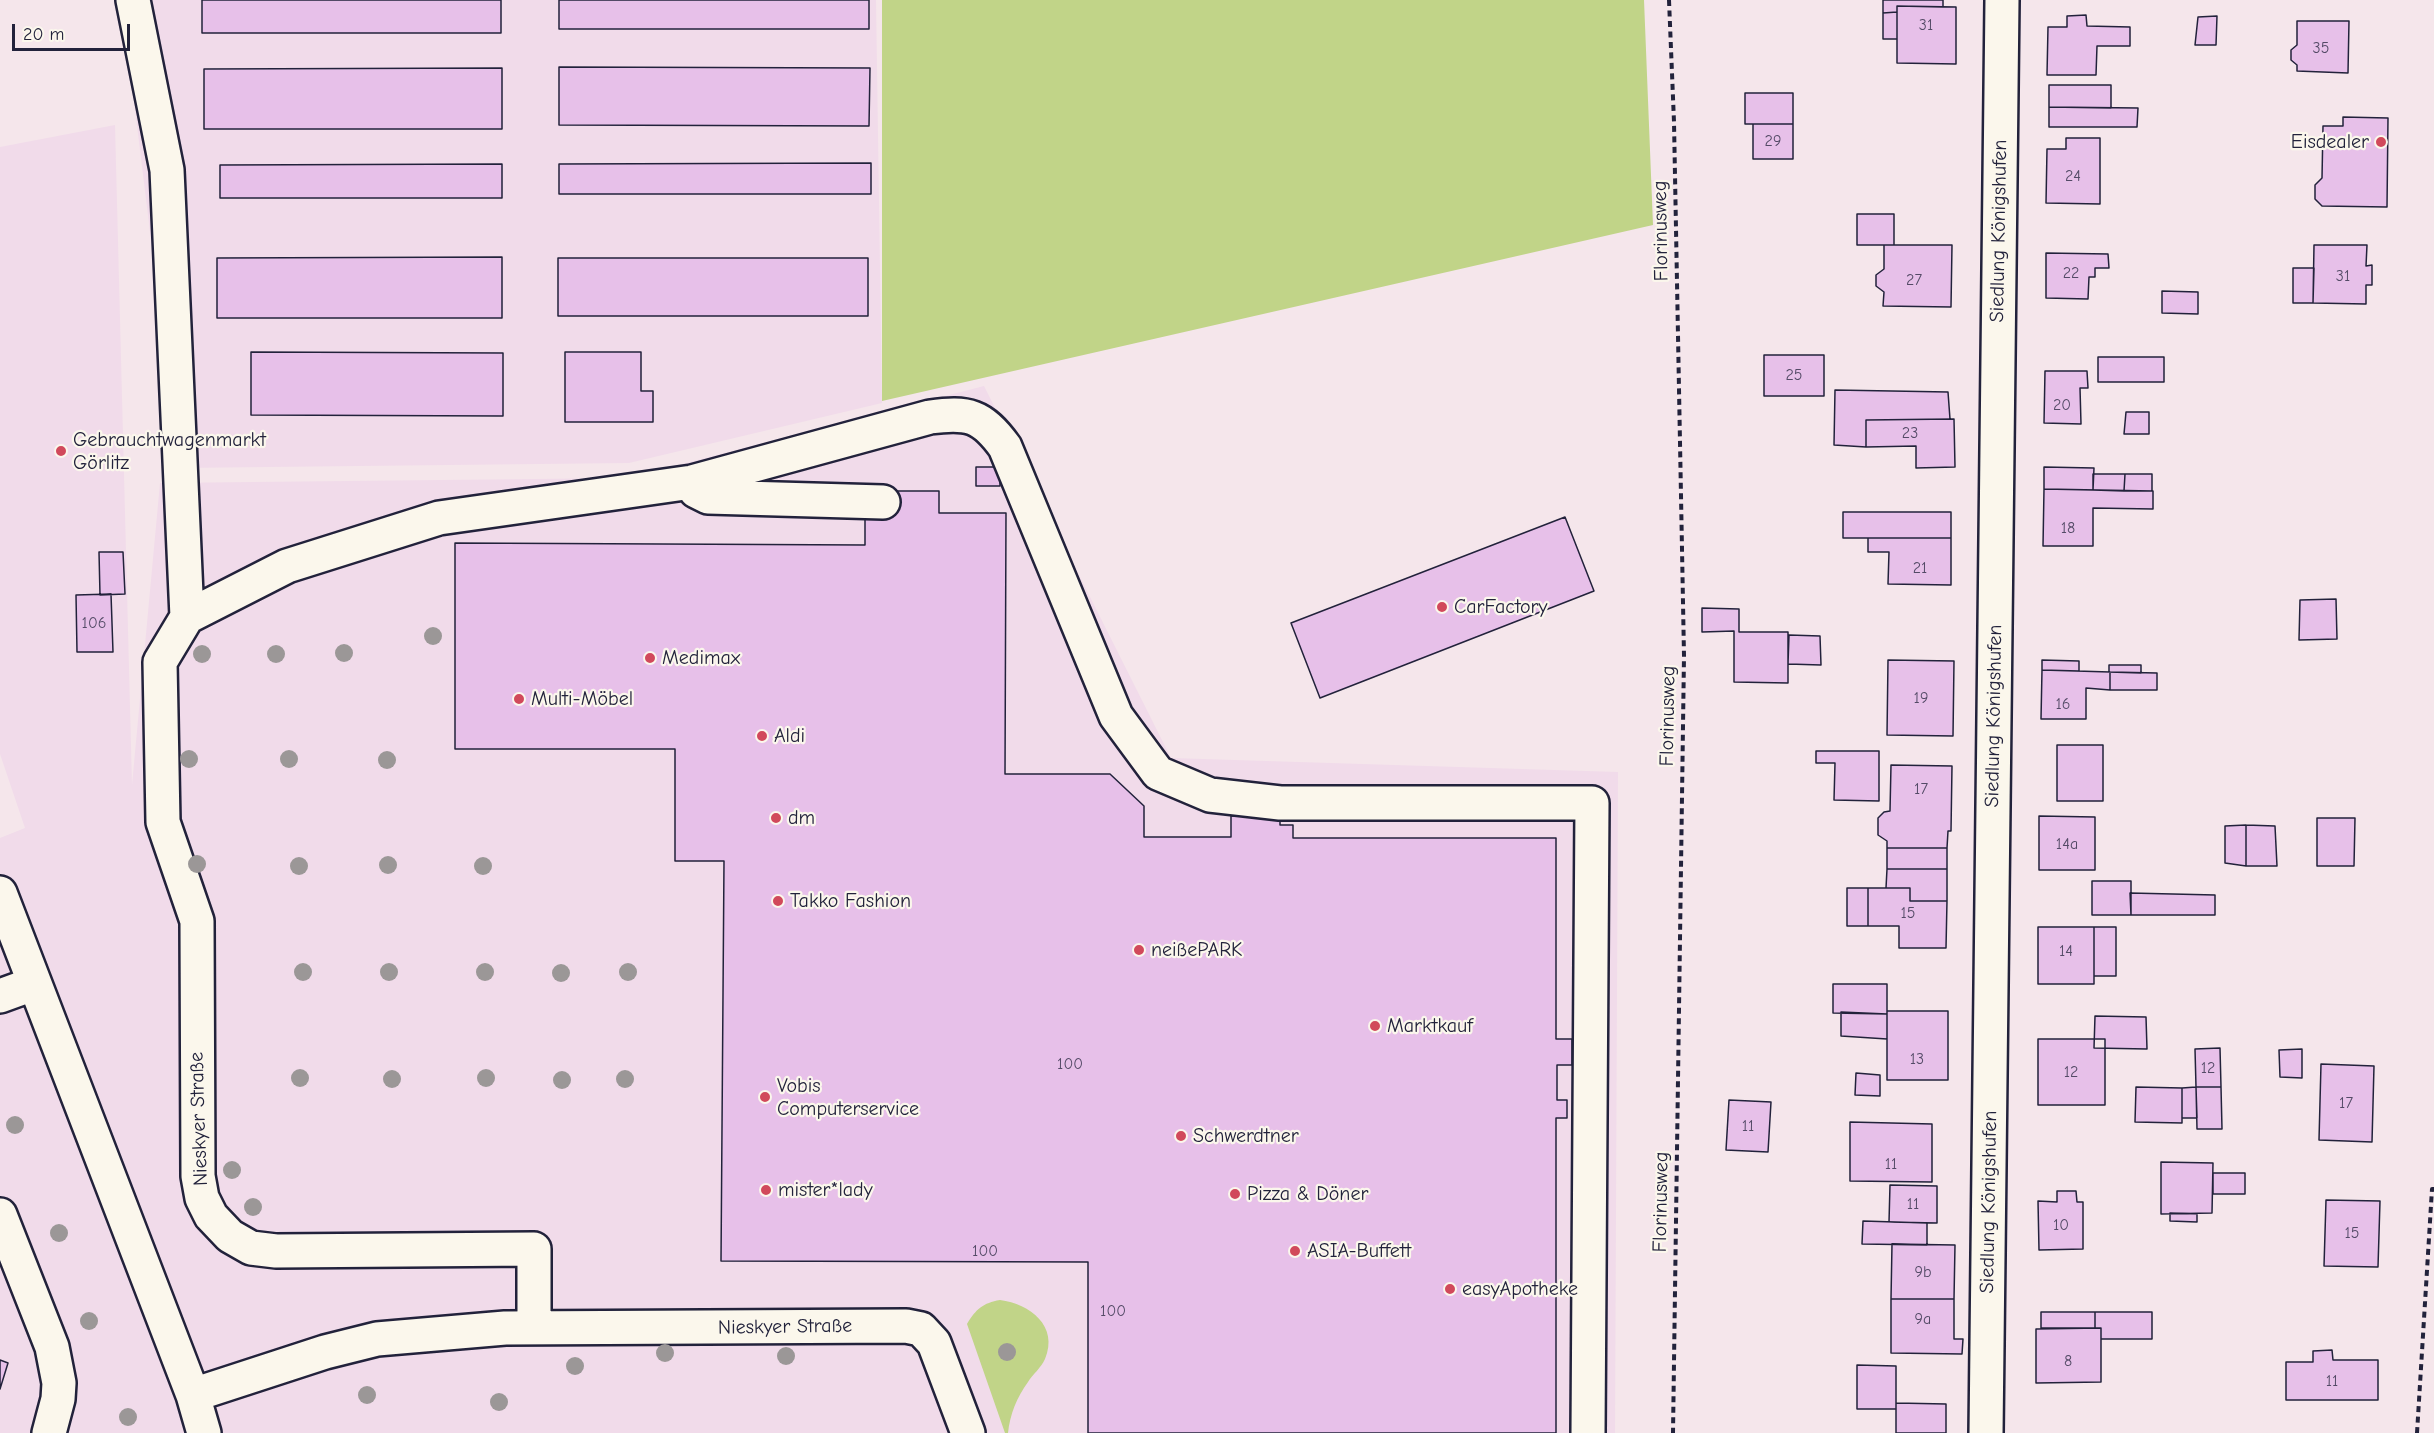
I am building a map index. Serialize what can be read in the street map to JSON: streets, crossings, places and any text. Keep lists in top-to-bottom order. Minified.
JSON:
{"streets":{"street":["Siedlung Königshufen","Nieskyer Straße"],"path":["Florinusweg"]},"places":["Eisdealer","Gebrauchtwagenmarkt Görlitz","CarFactory","Medimax","Multi-Möbel","Aldi","dm","Takko Fashion","neißePARK","Marktkauf","Vobis Computerservice","Schwerdtner","mister*lady","Pizza & Döner","ASIA-Buffett","easyApotheke"],"house_numbers":["31","35","29","24","22","31","27","25","20","23","18","21","106","19","16","17","14a","15","14","13","100","12","12","17","11","11","11","10","15","100","9b","100","9a","8","11"],"scale_bar":"20 m"}
